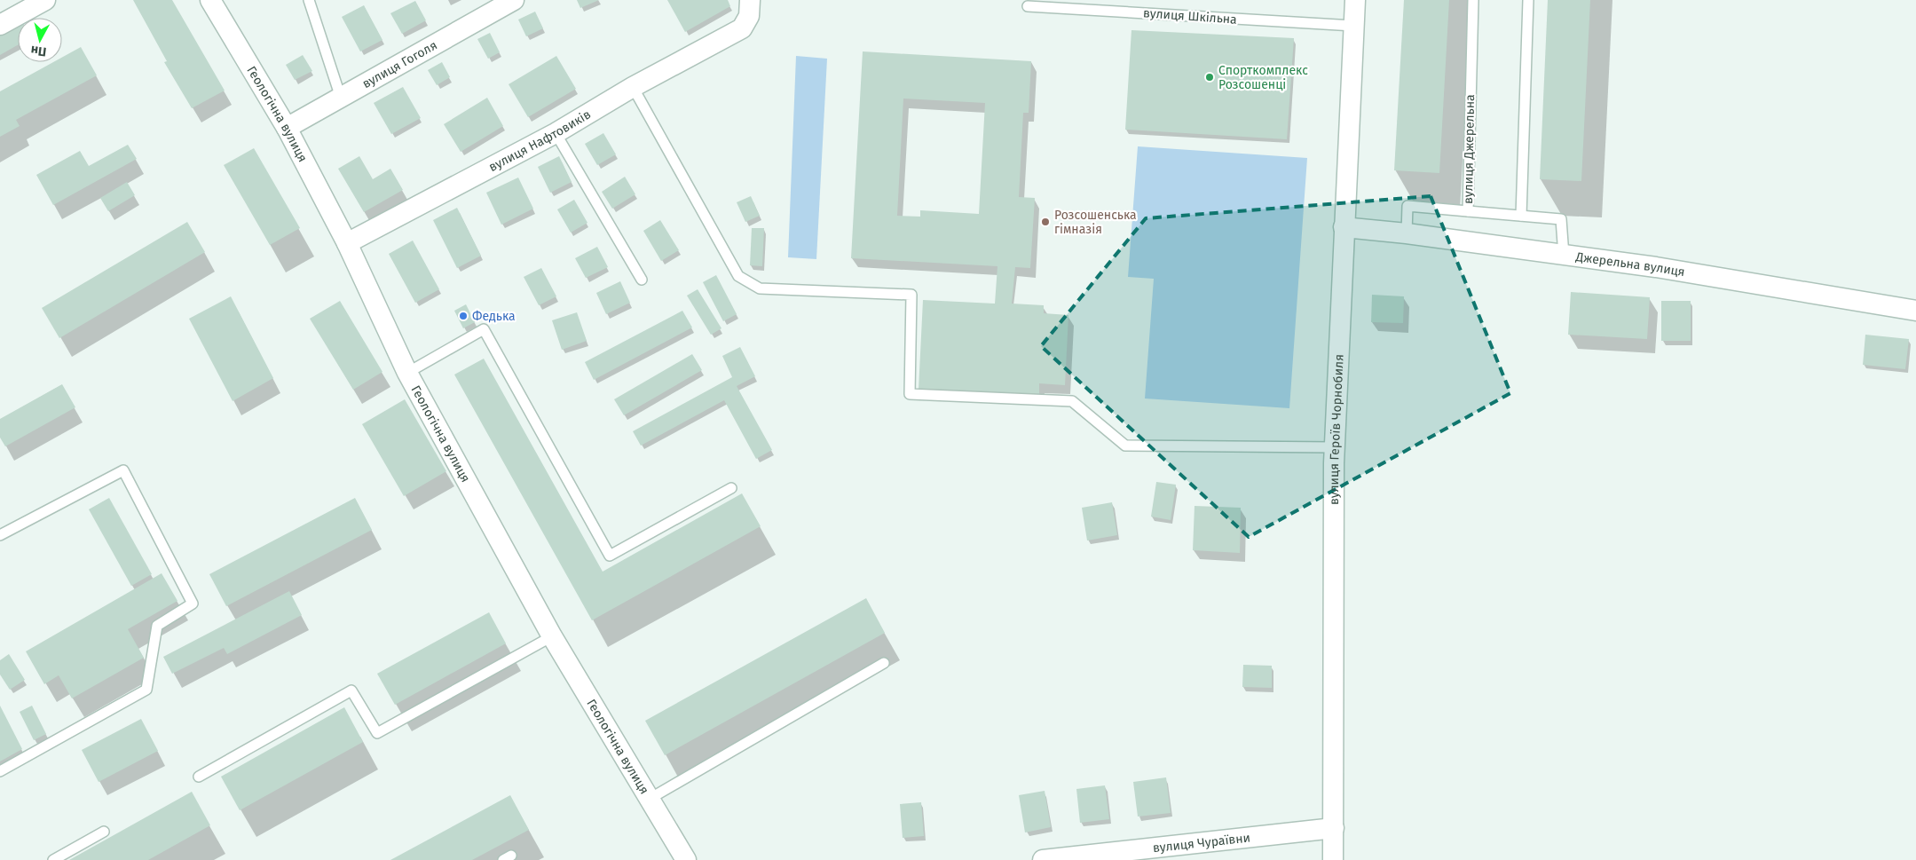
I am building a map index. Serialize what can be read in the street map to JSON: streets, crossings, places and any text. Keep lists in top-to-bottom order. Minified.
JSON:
{"streets":{"street":["вулиця Гоголя","Геологічна вулиця","вулиця Нафтовиків","Джерельна вулиця","вулиця Героїв Чорнобиля","вулиця Чураївни"],"lane":["вулиця Шкільна","вулиця Джерельна"]},"crossings":[["вулиця Шкільна","вулиця Героїв Чорнобиля"],["вулиця Гоголя","Геологічна вулиця"],["Геологічна вулиця","вулиця Нафтовиків"],["вулиця Джерельна","Джерельна вулиця"],["Джерельна вулиця","вулиця Героїв Чорнобиля"],["вулиця Героїв Чорнобиля","вулиця Чураївни"]],"places":["Спорткомплекс Розсошенці","Розсошенська гімназія","Федька"],"north":"bottom"}
